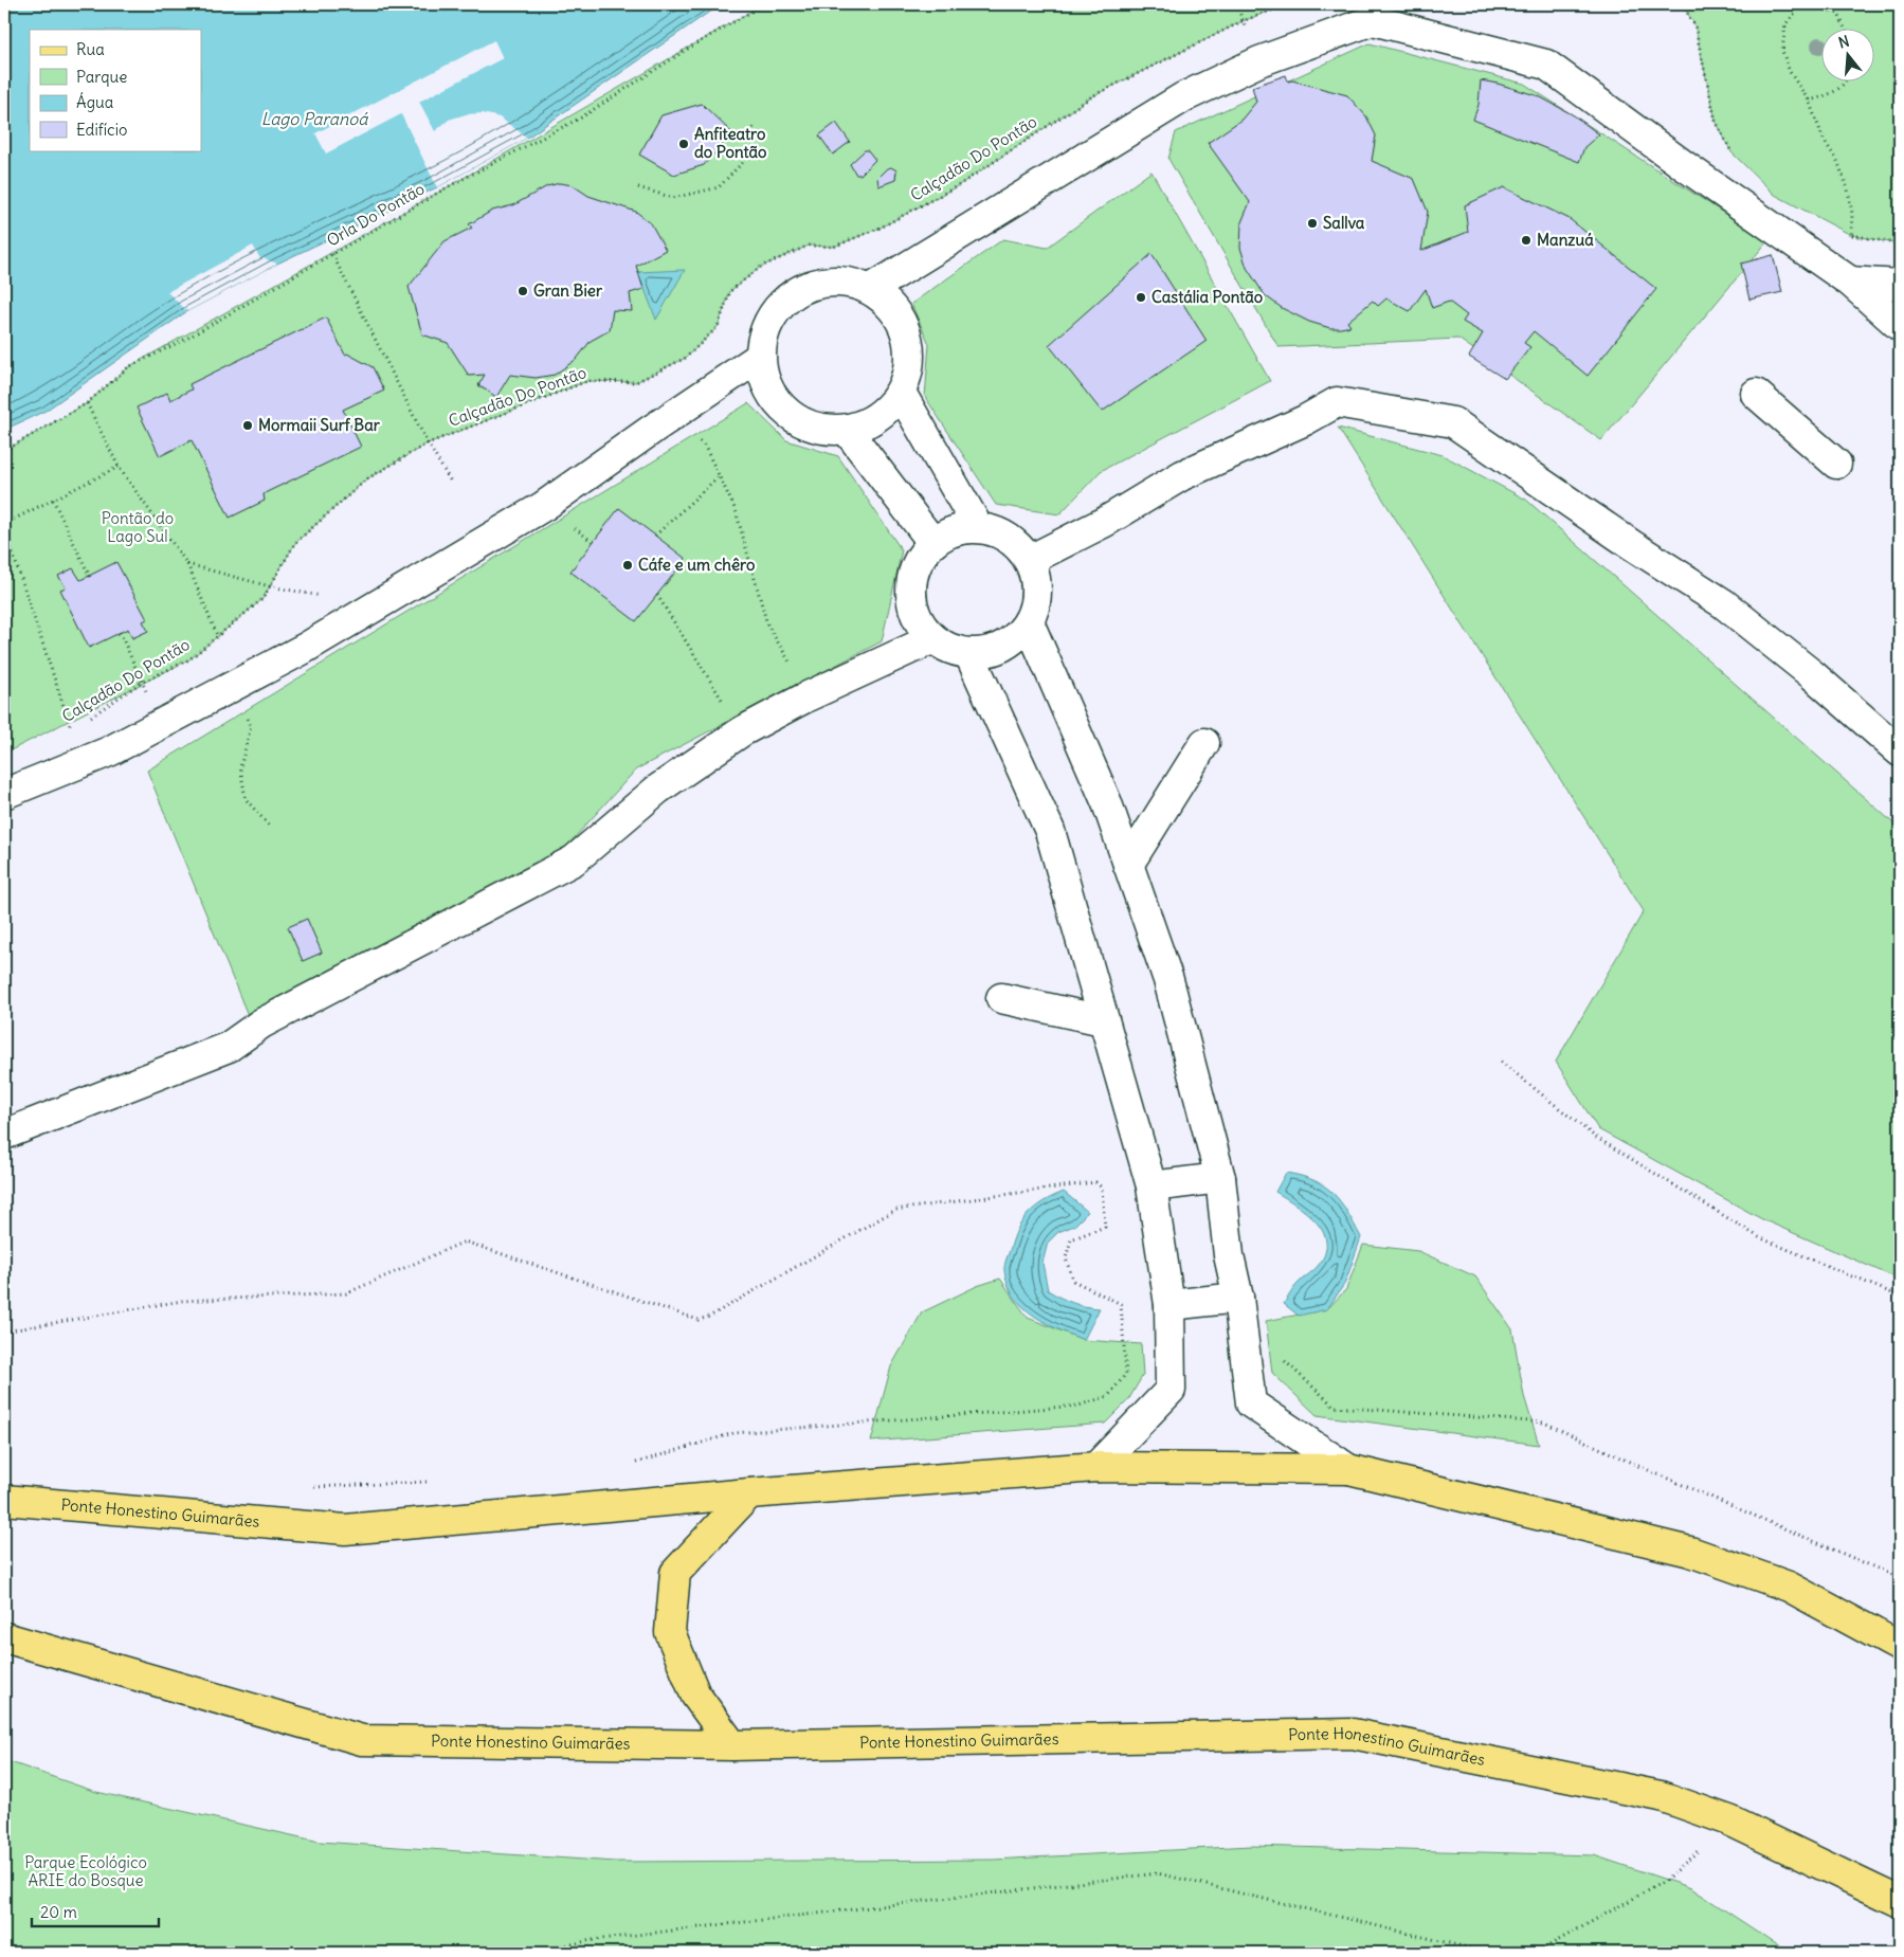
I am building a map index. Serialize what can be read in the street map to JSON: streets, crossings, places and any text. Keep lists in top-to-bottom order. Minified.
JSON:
{"streets":{"main road":["Ponte Honestino Guimarães"],"path":["Calçadão Do Pontão","Orla Do Pontão"]},"water":["Lago Paranoá"],"parks":["Pontão do Lago Sul","Parque Ecológico ARIE do Bosque"],"places":["Anfiteatro do Pontão","Sallva","Manzuá","Gran Bier","Castália Pontão","Mormaii Surf Bar","Cáfe e um chêro"],"legend":["Rua","Parque","Água","Edifício"],"scale_bar":"20 m","north":"top"}
